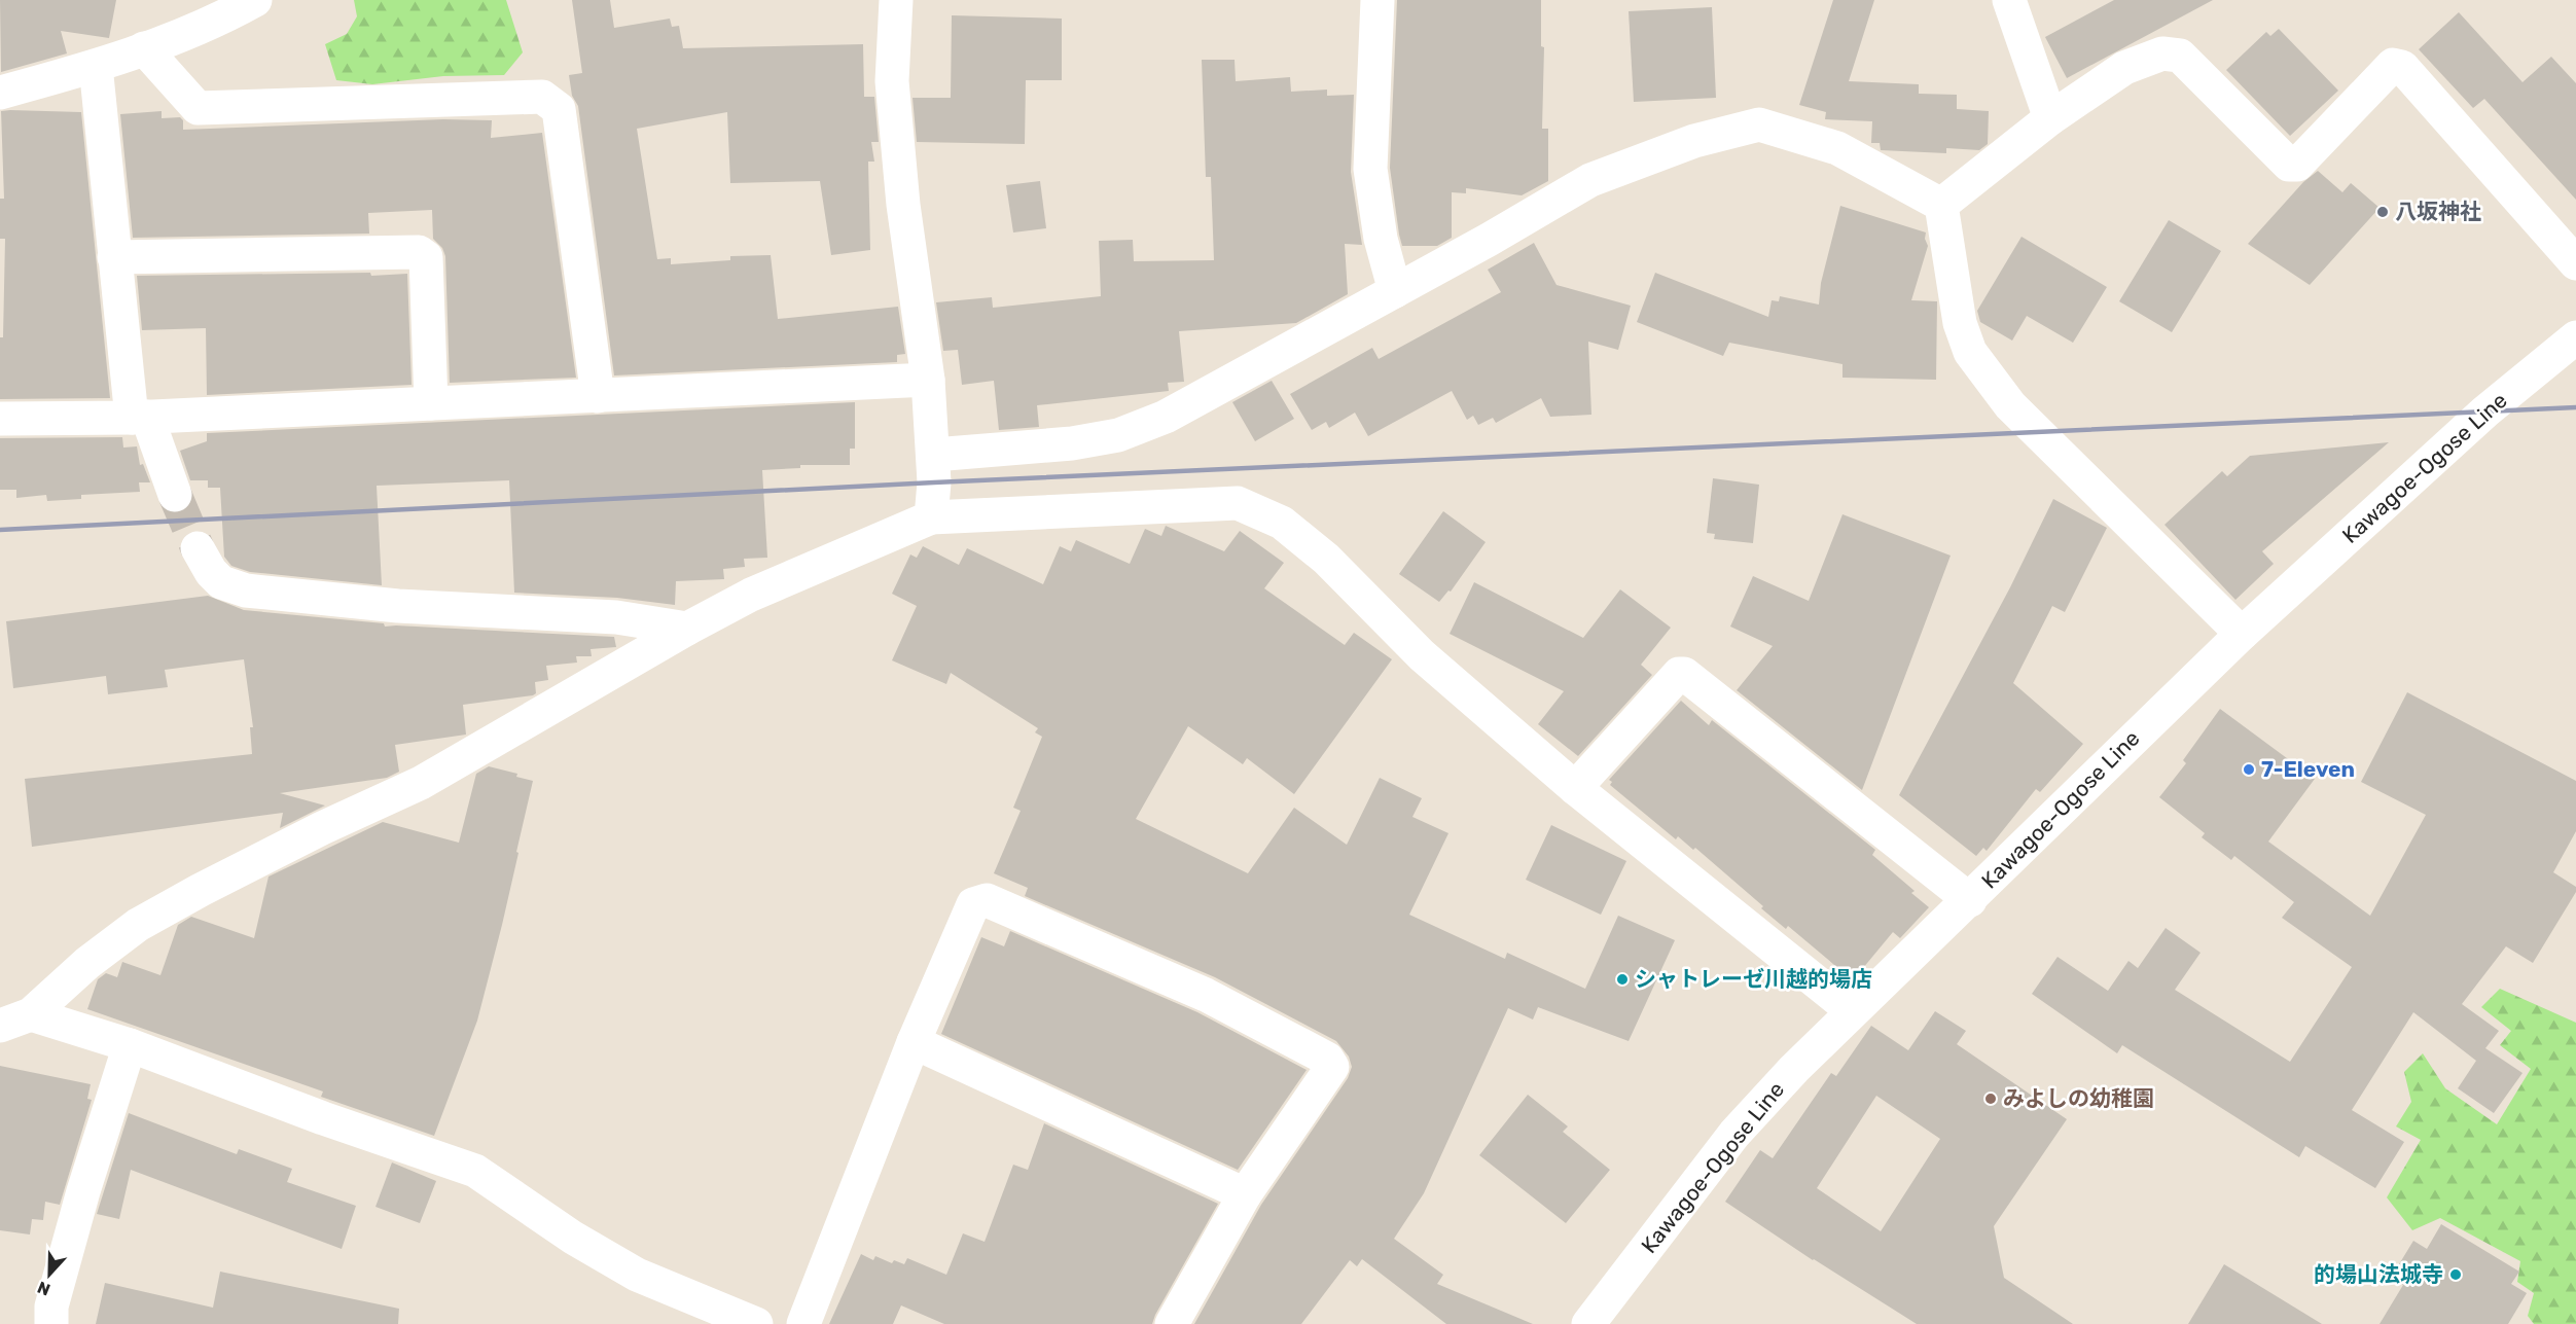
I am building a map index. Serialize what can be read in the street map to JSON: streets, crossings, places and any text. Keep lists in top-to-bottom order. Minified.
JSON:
{"streets":{"street":["Kawagoe-Ogose Line"]},"places":["八坂神社","7-Eleven","シャトレーゼ川越的場店","みよしの幼稚園","的場山法城寺"],"north":"bottom"}
